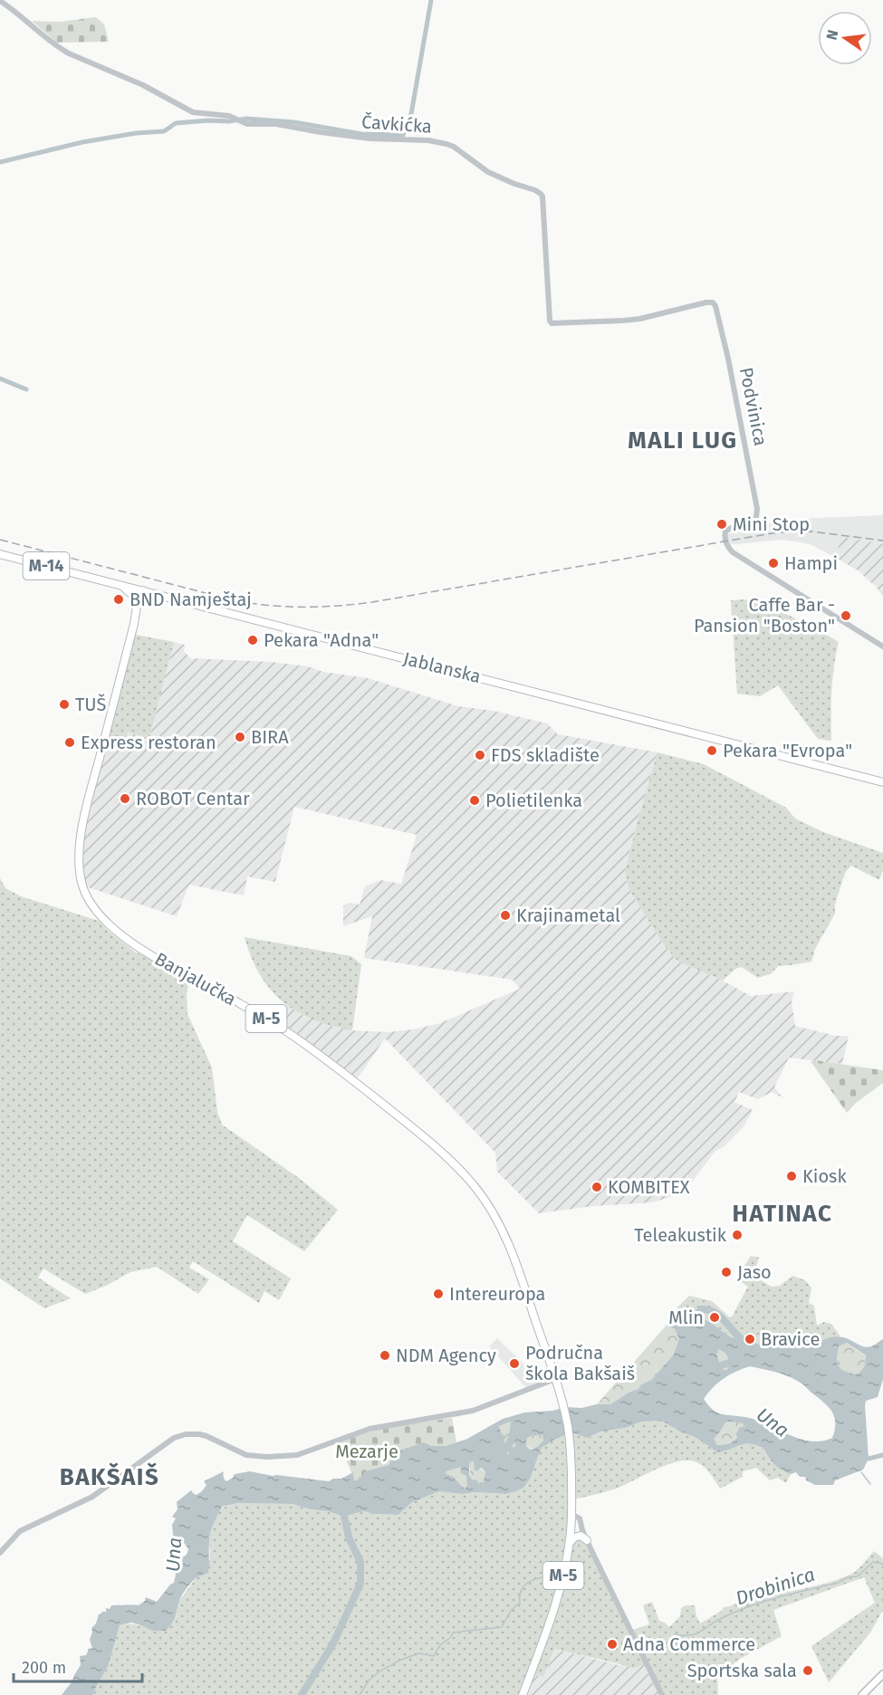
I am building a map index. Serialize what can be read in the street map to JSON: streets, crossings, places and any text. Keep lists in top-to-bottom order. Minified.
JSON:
{"streets":{"main road":["M-14","Jablanska","Banjalučka","M-5"],"street":["Čavkićka","Podvinica"]},"crossings":[["Čavkićka","Podvinica"],["Jablanska","M-5"],["Banjalučka","M-5"]],"districts":["MALI LUG","HATINAC","BAKŠAIŠ"],"water":["Una","Drobinica"],"parks":["Mezarje"],"places":["Mini Stop","Hampi","BND Namještaj","Caffe Bar - Pansion \"Boston\"","Pekara \"Adna\"","TUŠ","BIRA","Express restoran","Pekara \"Evropa\"","FDS skladište","ROBOT Centar","Polietilenka","Krajinametal","Kiosk","KOMBITEX","Teleakustik","Jaso","Intereuropa","Mlin","Bravice","NDM Agency","Područna škola Bakšaiš","Adna Commerce","Sportska sala"],"scale_bar":"200 m","north":"left"}
